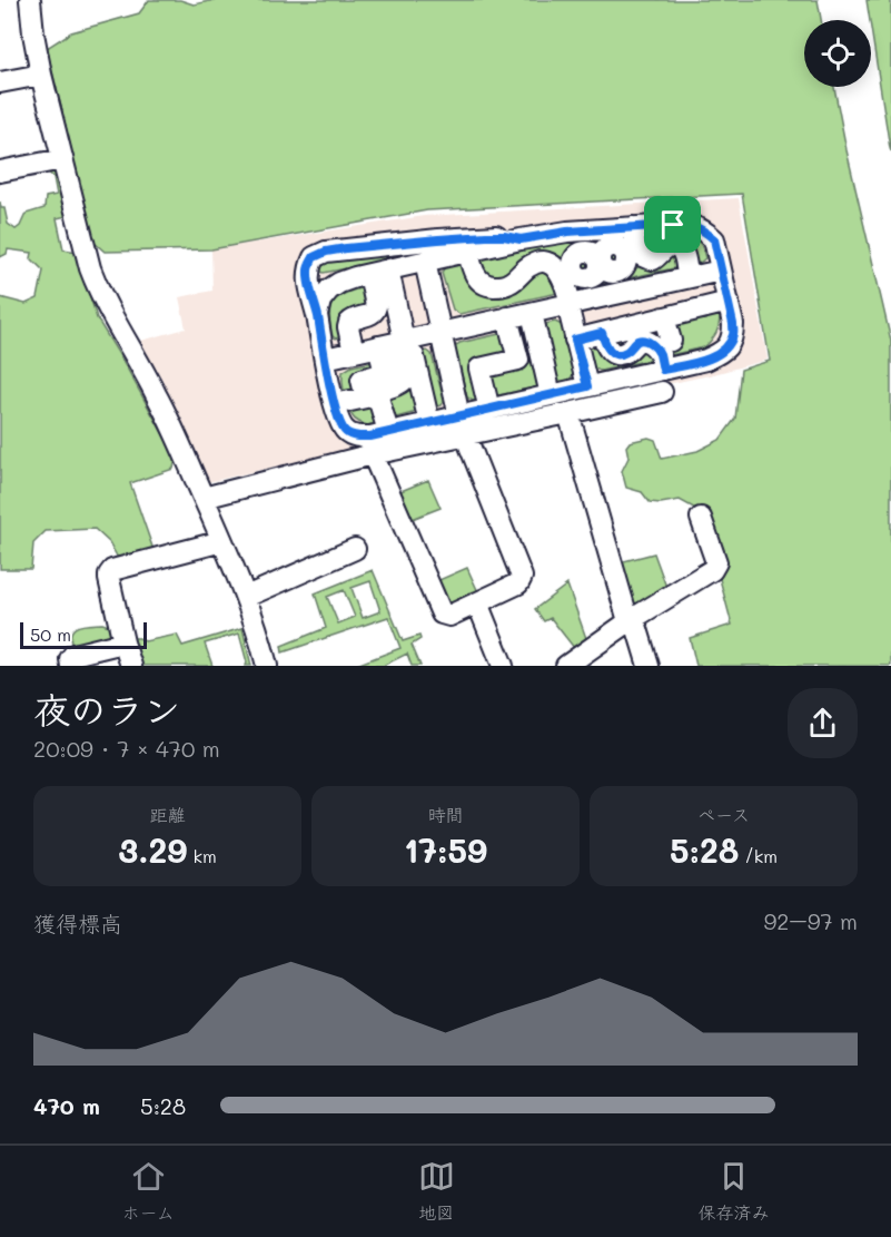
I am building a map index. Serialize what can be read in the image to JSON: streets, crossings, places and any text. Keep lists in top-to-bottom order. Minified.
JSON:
{"scale_bar":"50 m","page":{"scale":"50 m","heading":["夜のラン","20:09 · 7 × 470 m"],"stats":[["距離","3.29 km"],["時間","17:59"],["ペース","5:28 /km"]],"chart":["獲得標高","92–97 m"],"list":[{"name":"470 m","note":"5:28"}],"tabs":["ホーム","地図","保存済み"]}}
